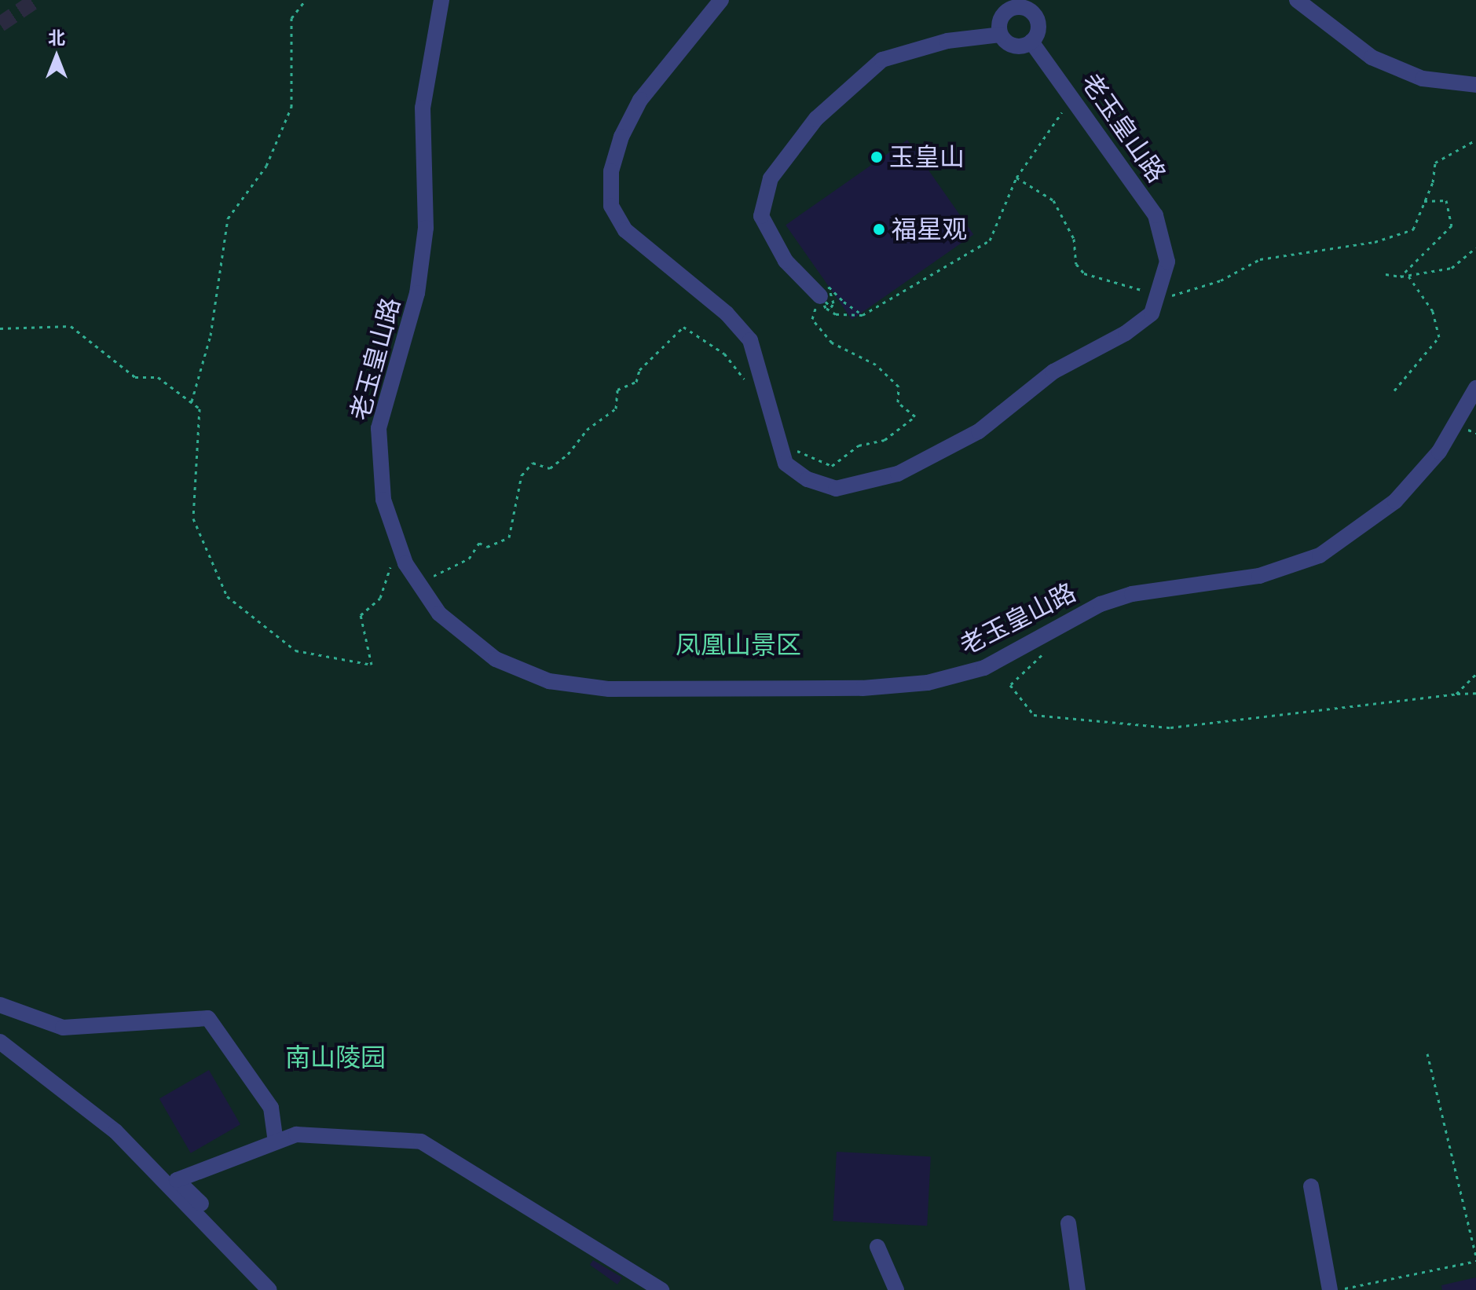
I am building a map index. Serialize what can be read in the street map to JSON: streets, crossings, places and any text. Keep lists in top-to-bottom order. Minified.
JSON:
{"streets":{"street":["老玉皇山路"]},"parks":["凤凰山景区","南山陵园"],"places":["玉皇山","福星观"],"north":"top"}
